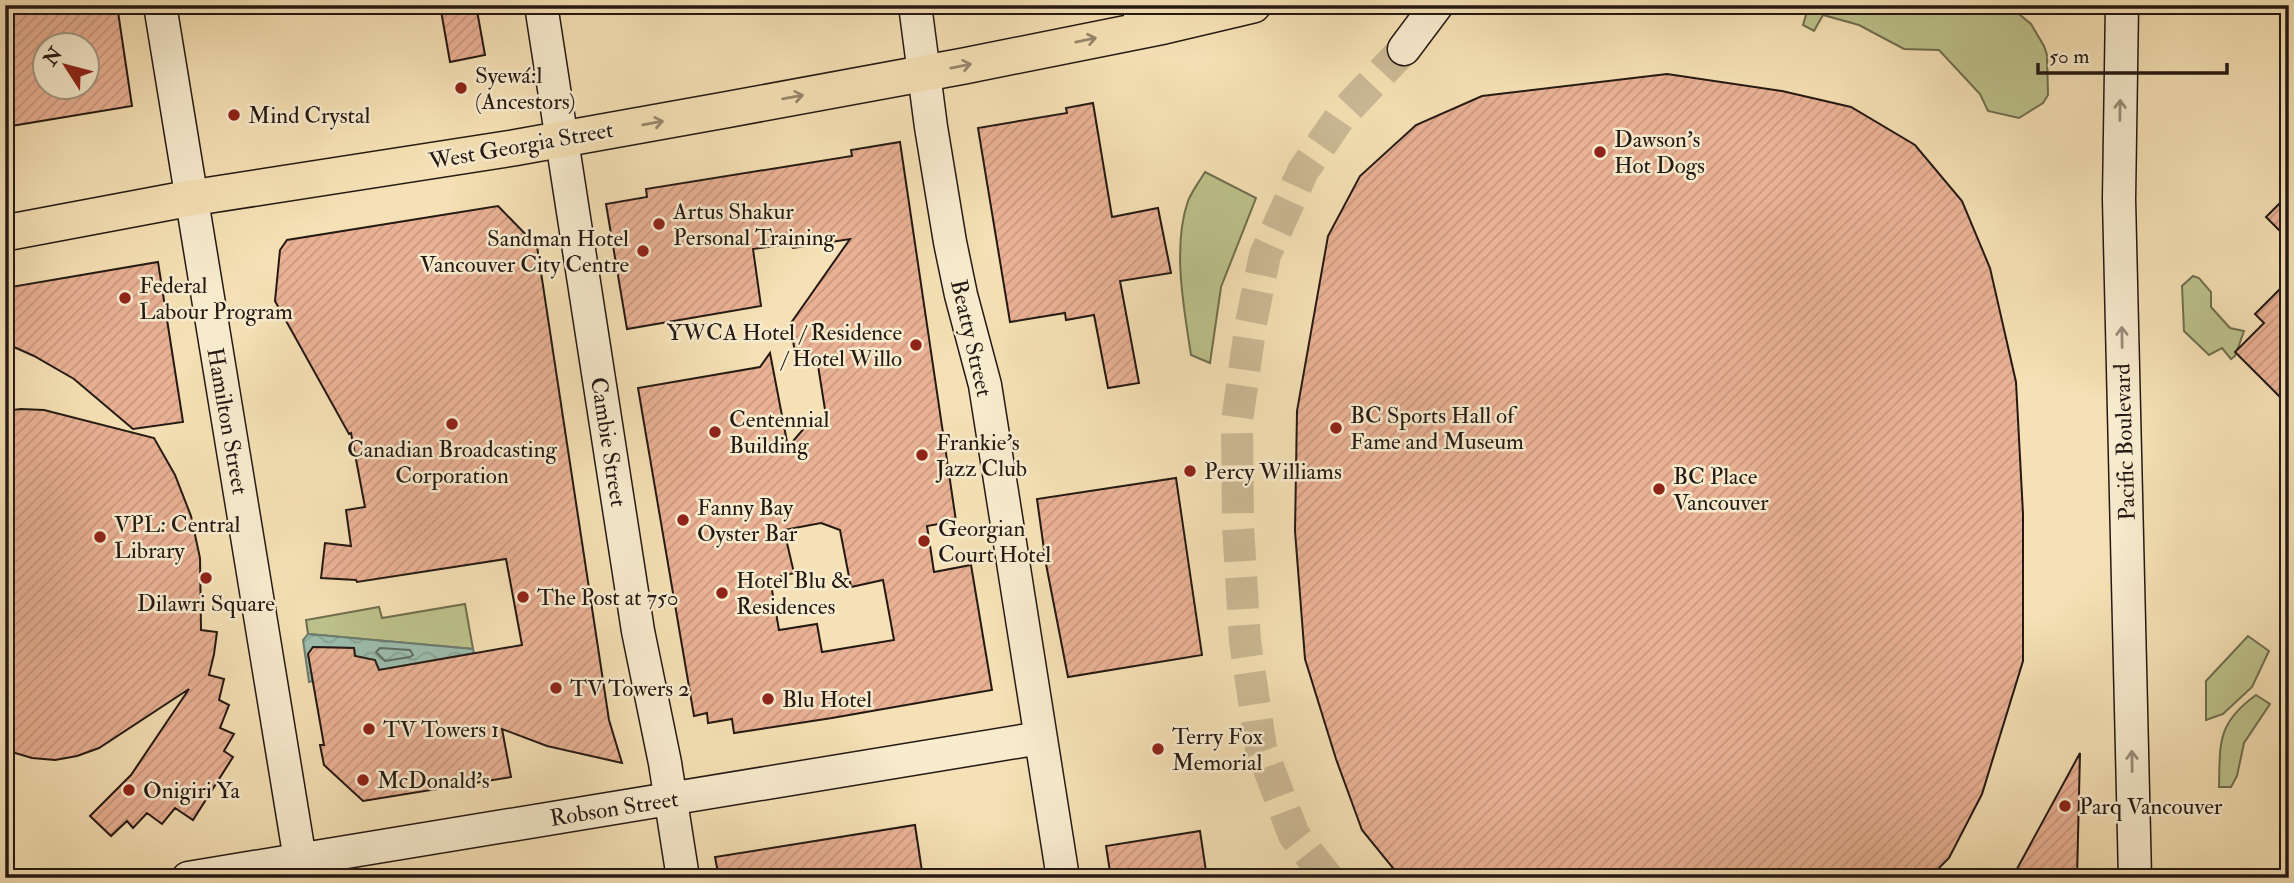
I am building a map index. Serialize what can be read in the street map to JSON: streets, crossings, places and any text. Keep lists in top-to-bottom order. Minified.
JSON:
{"streets":{"main road":["West Georgia Street"],"street":["Beatty Street","Hamilton Street","Cambie Street","Pacific Boulevard","Robson Street"]},"crossings":[["West Georgia Street","Beatty Street"],["West Georgia Street","Hamilton Street"],["West Georgia Street","Cambie Street"],["Beatty Street","Robson Street"],["Hamilton Street","Robson Street"],["Cambie Street","Robson Street"]],"one_way":["West Georgia Street","Pacific Boulevard"],"places":["Syewá:l (Ancestors)","Mind Crystal","Dawson's Hot Dogs","Artus Shakur Personal Training","Sandman Hotel Vancouver City Centre","Federal Labour Program","YWCA Hotel / Residence / Hotel Willo","Canadian Broadcasting Corporation","BC Sports Hall of Fame and Museum","Centennial Building","Frankie's Jazz Club","Percy Williams","BC Place Vancouver","Fanny Bay Oyster Bar","VPL: Central Library","Georgian Court Hotel","Dilawri Square","Hotel Blu & Residences","The Post at 750","TV Towers 2","Blu Hotel","TV Towers 1","Terry Fox Memorial","McDonald's","Onigiri Ya","Parq Vancouver"],"scale_bar":"50 m","north":"top left"}
